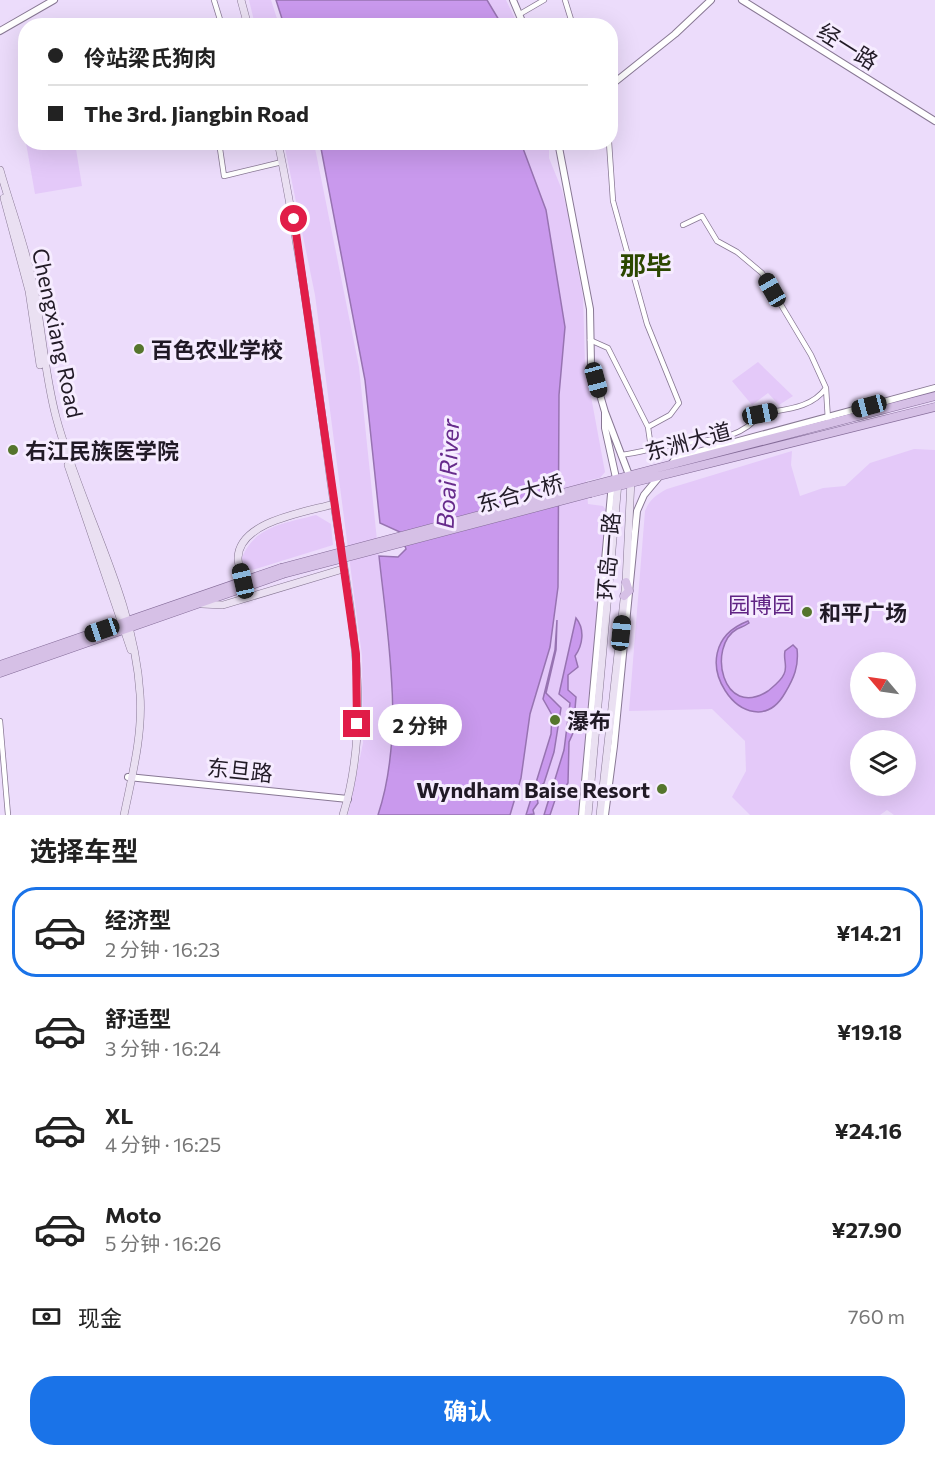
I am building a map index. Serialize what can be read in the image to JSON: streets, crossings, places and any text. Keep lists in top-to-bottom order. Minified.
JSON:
{"streets":{"main road":["Chengxiang Road","东洲大道","东合大桥","环岛一路"],"street":["经一路","东旦路"]},"crossings":[["Chengxiang Road","东旦路"],["东洲大道","东合大桥"],["东洲大道","环岛一路"]],"districts":["那毕"],"water":["Boai River"],"parks":["园博园"],"places":["百色农业学校","右江民族医学院","和平广场","瀑布","Wyndham Baise Resort"],"north":"top left","page":{"banner":["伶站梁氏狗肉","The 3rd. Jiangbin Road"],"bubble":"2 分钟","heading":"选择车型","list":[{"name":"经济型","note":"2 分钟 · 16:23","value":"¥14.21"},{"name":"舒适型","note":"3 分钟 · 16:24","value":"¥19.18"},{"name":"XL","note":"4 分钟 · 16:25","value":"¥24.16"},{"name":"Moto","note":"5 分钟 · 16:26","value":"¥27.90"}],"pay":["现金","760 m"],"buttons":"确认"}}
